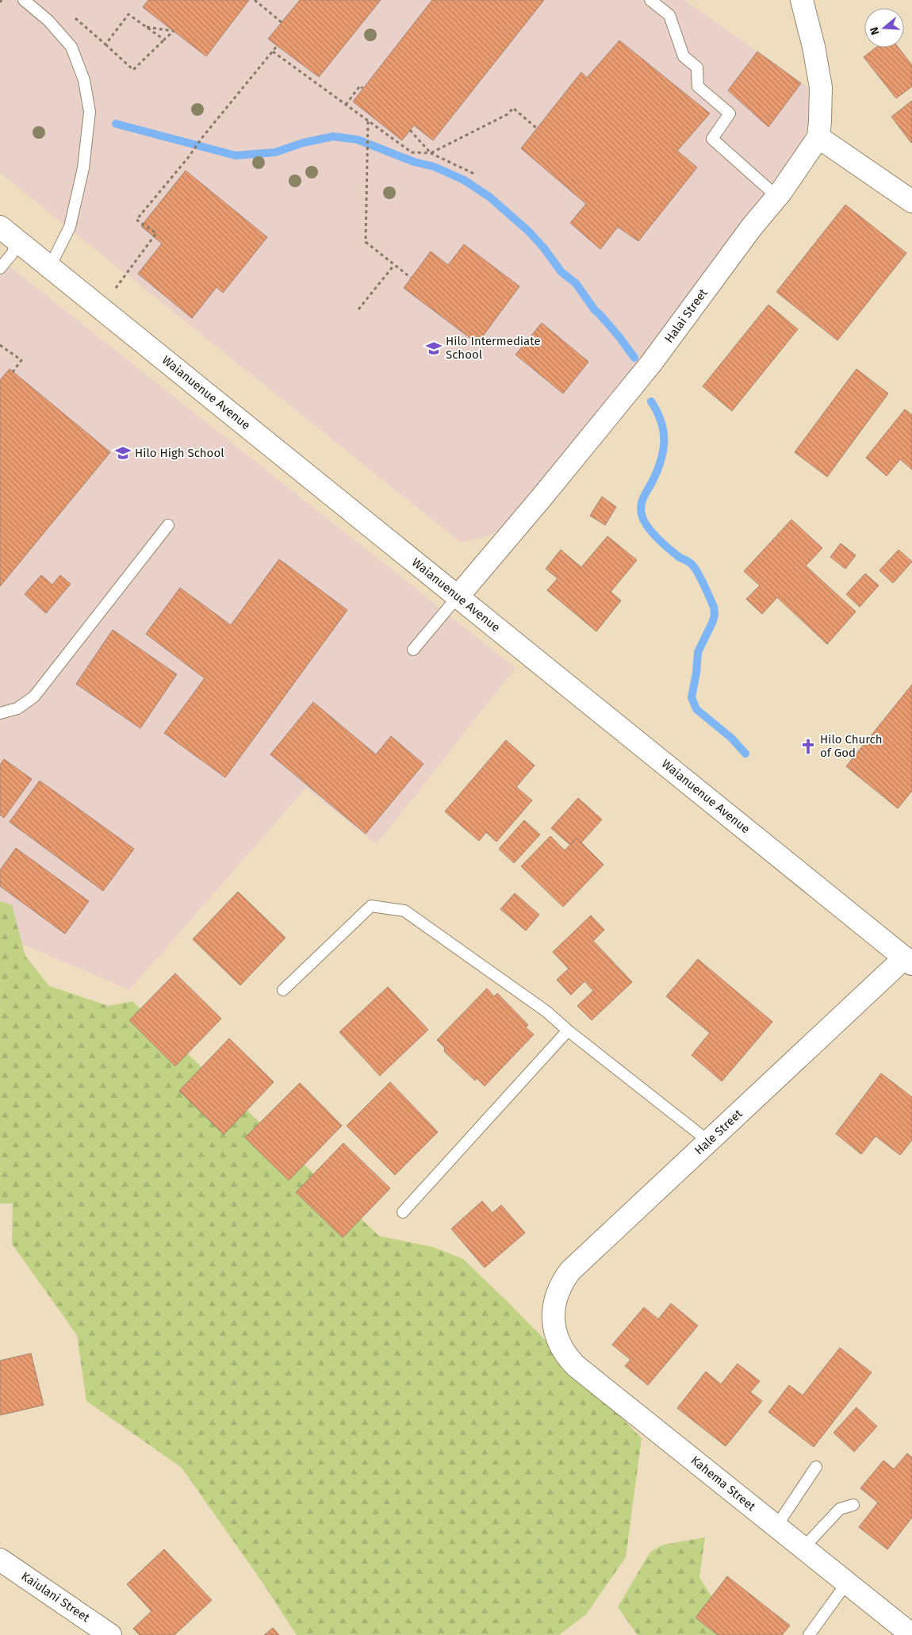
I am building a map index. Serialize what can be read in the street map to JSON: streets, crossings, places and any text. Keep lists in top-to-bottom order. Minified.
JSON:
{"streets":{"street":["Halai Street","Waianuenue Avenue","Hale Street","Kahema Street","Kaiulani Street"]},"crossings":[["Halai Street","Waianuenue Avenue"],["Waianuenue Avenue","Hale Street"],["Hale Street","Kahema Street"]],"places":{"school or university":["Hilo Intermediate School","Hilo High School"],"church":["Hilo Church of God"]},"north":"left"}
